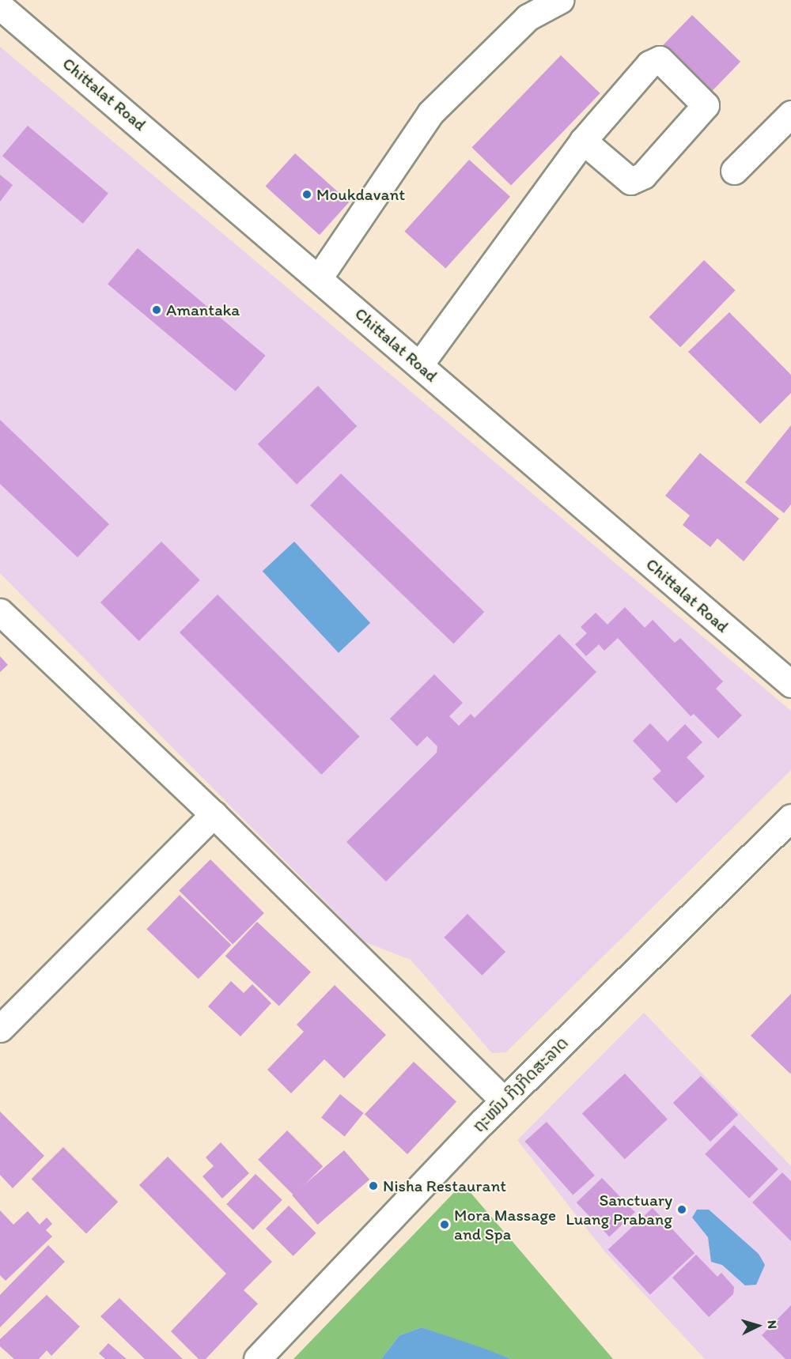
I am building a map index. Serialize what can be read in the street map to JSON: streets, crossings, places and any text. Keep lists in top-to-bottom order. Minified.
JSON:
{"streets":{"street":["Chittalat Road","ຖະໜົນ ກິງກິດສະລາດ"]},"places":["Moukdavant","Amantaka","Nisha Restaurant","Sanctuary Luang Prabang","Mora Massage and Spa"],"north":"right"}
